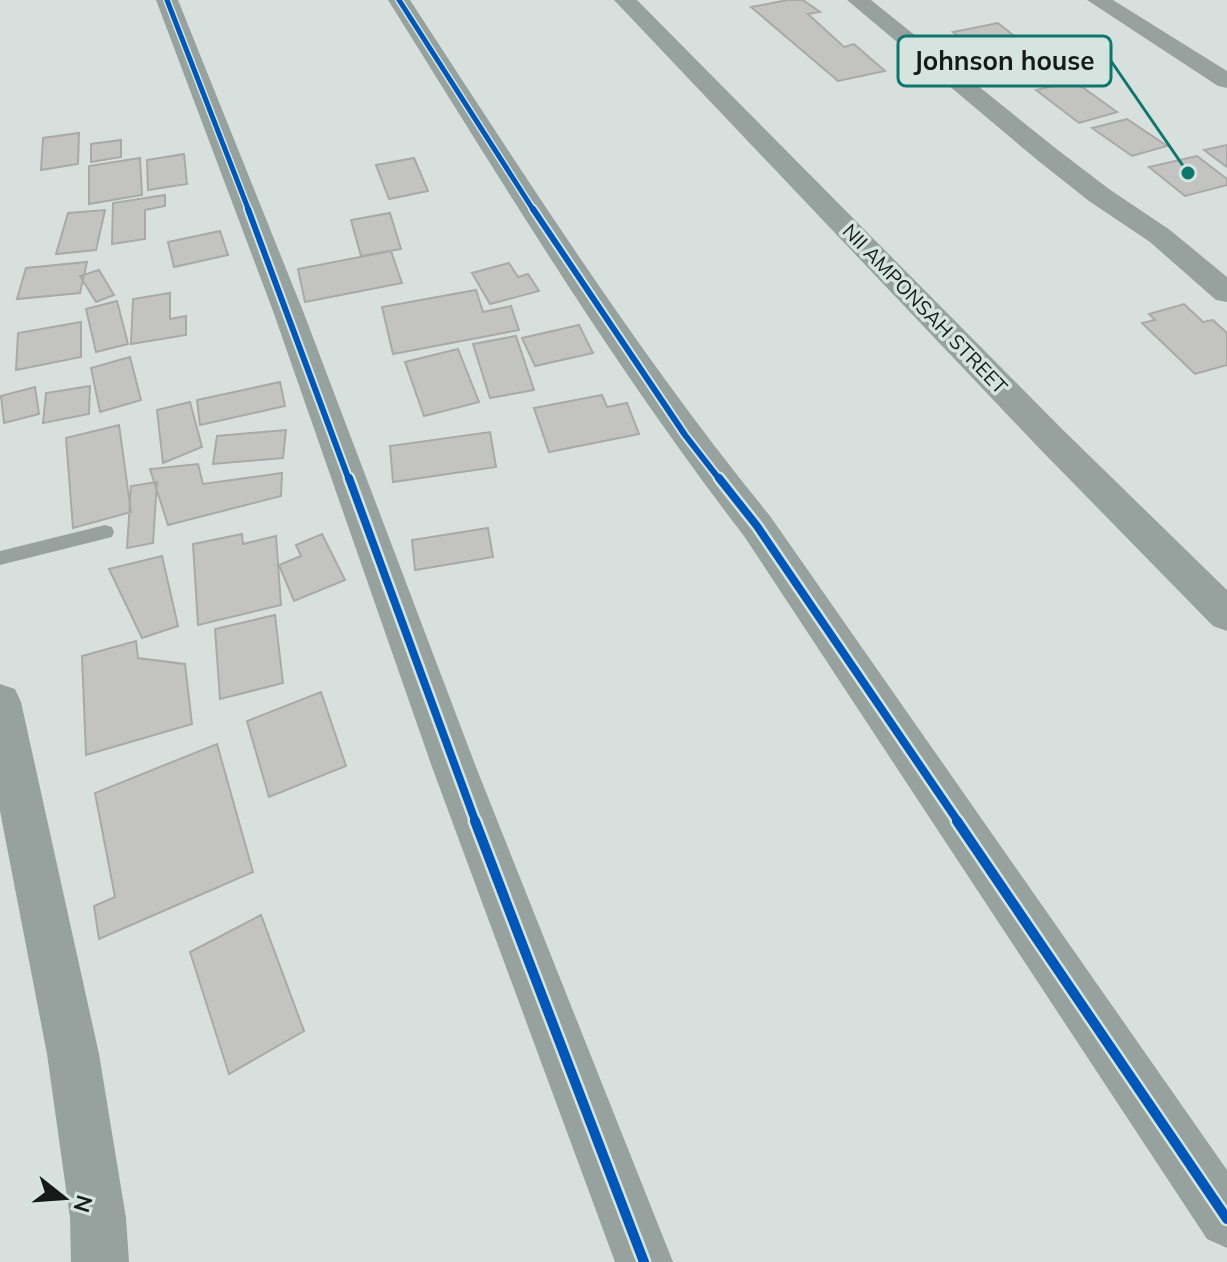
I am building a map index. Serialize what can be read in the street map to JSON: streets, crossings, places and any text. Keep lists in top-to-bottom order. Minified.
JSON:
{"streets":{"street":["NII AMPONSAH STREET"]},"places":["Johnson house"],"north":"right"}
